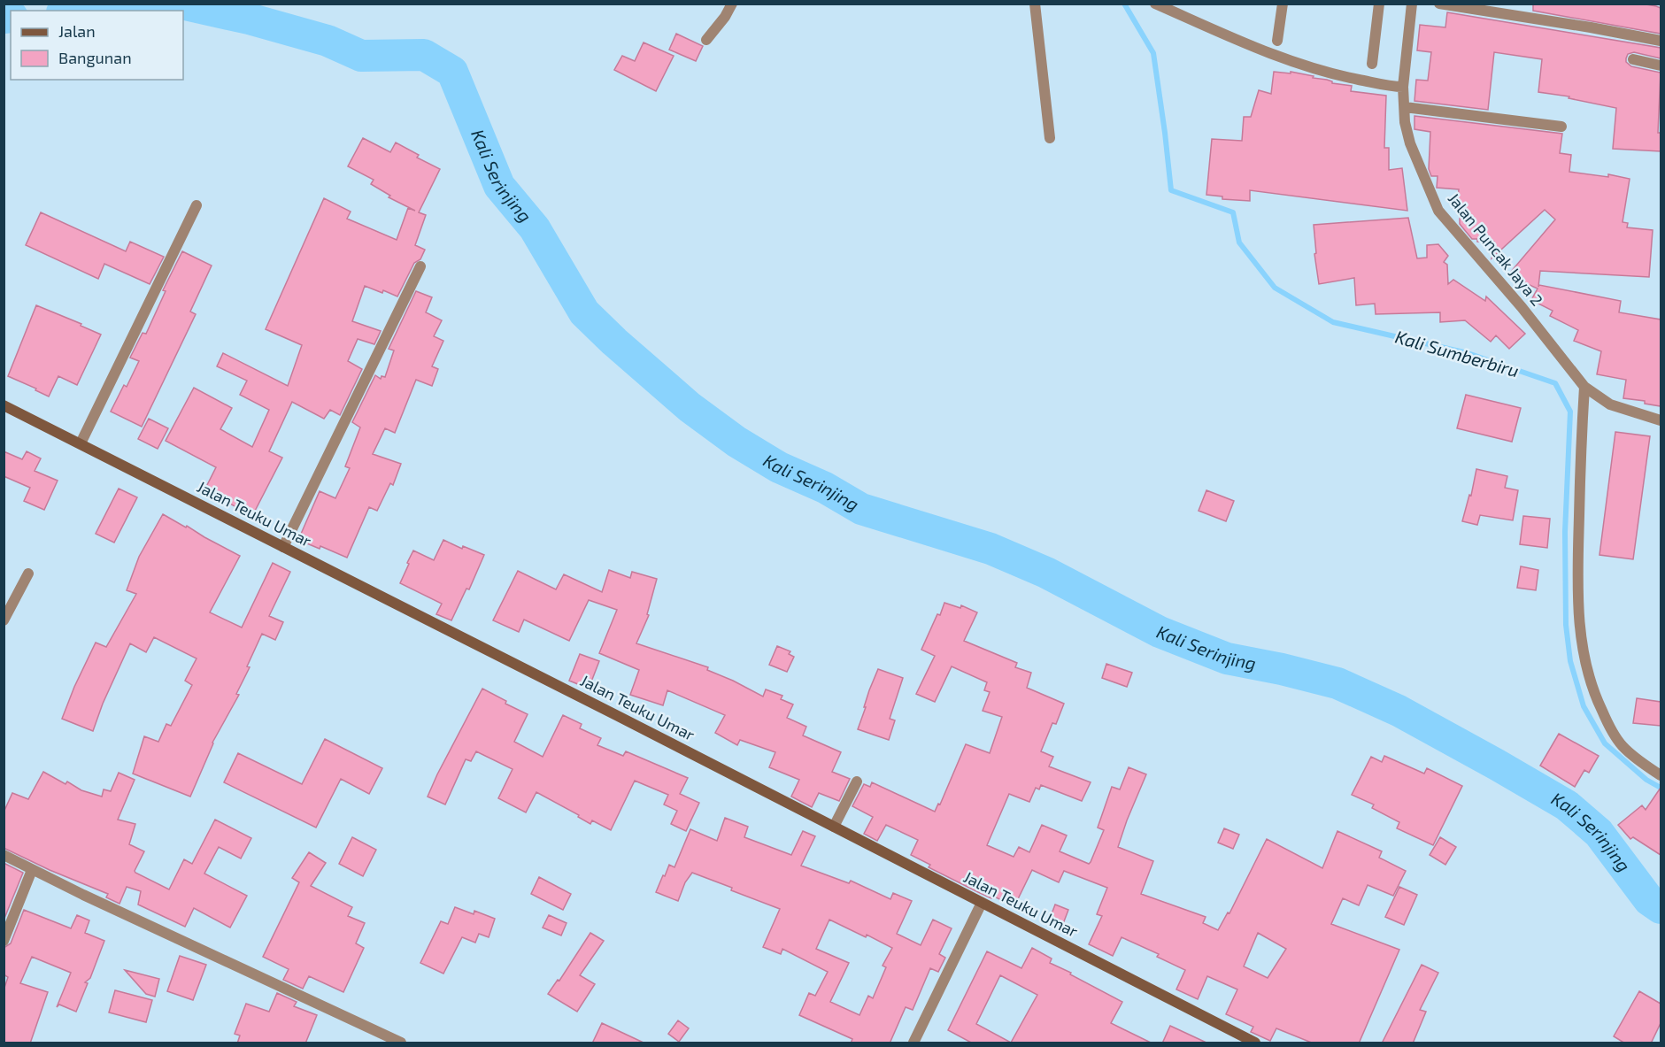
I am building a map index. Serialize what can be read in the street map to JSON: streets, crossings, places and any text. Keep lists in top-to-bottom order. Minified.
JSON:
{"streets":{"main road":["Jalan Teuku Umar"],"street":["Jalan Puncak Jaya 2"]},"water":["Kali Serinjing","Kali Sumberbiru"],"legend":["Jalan","Bangunan"]}
